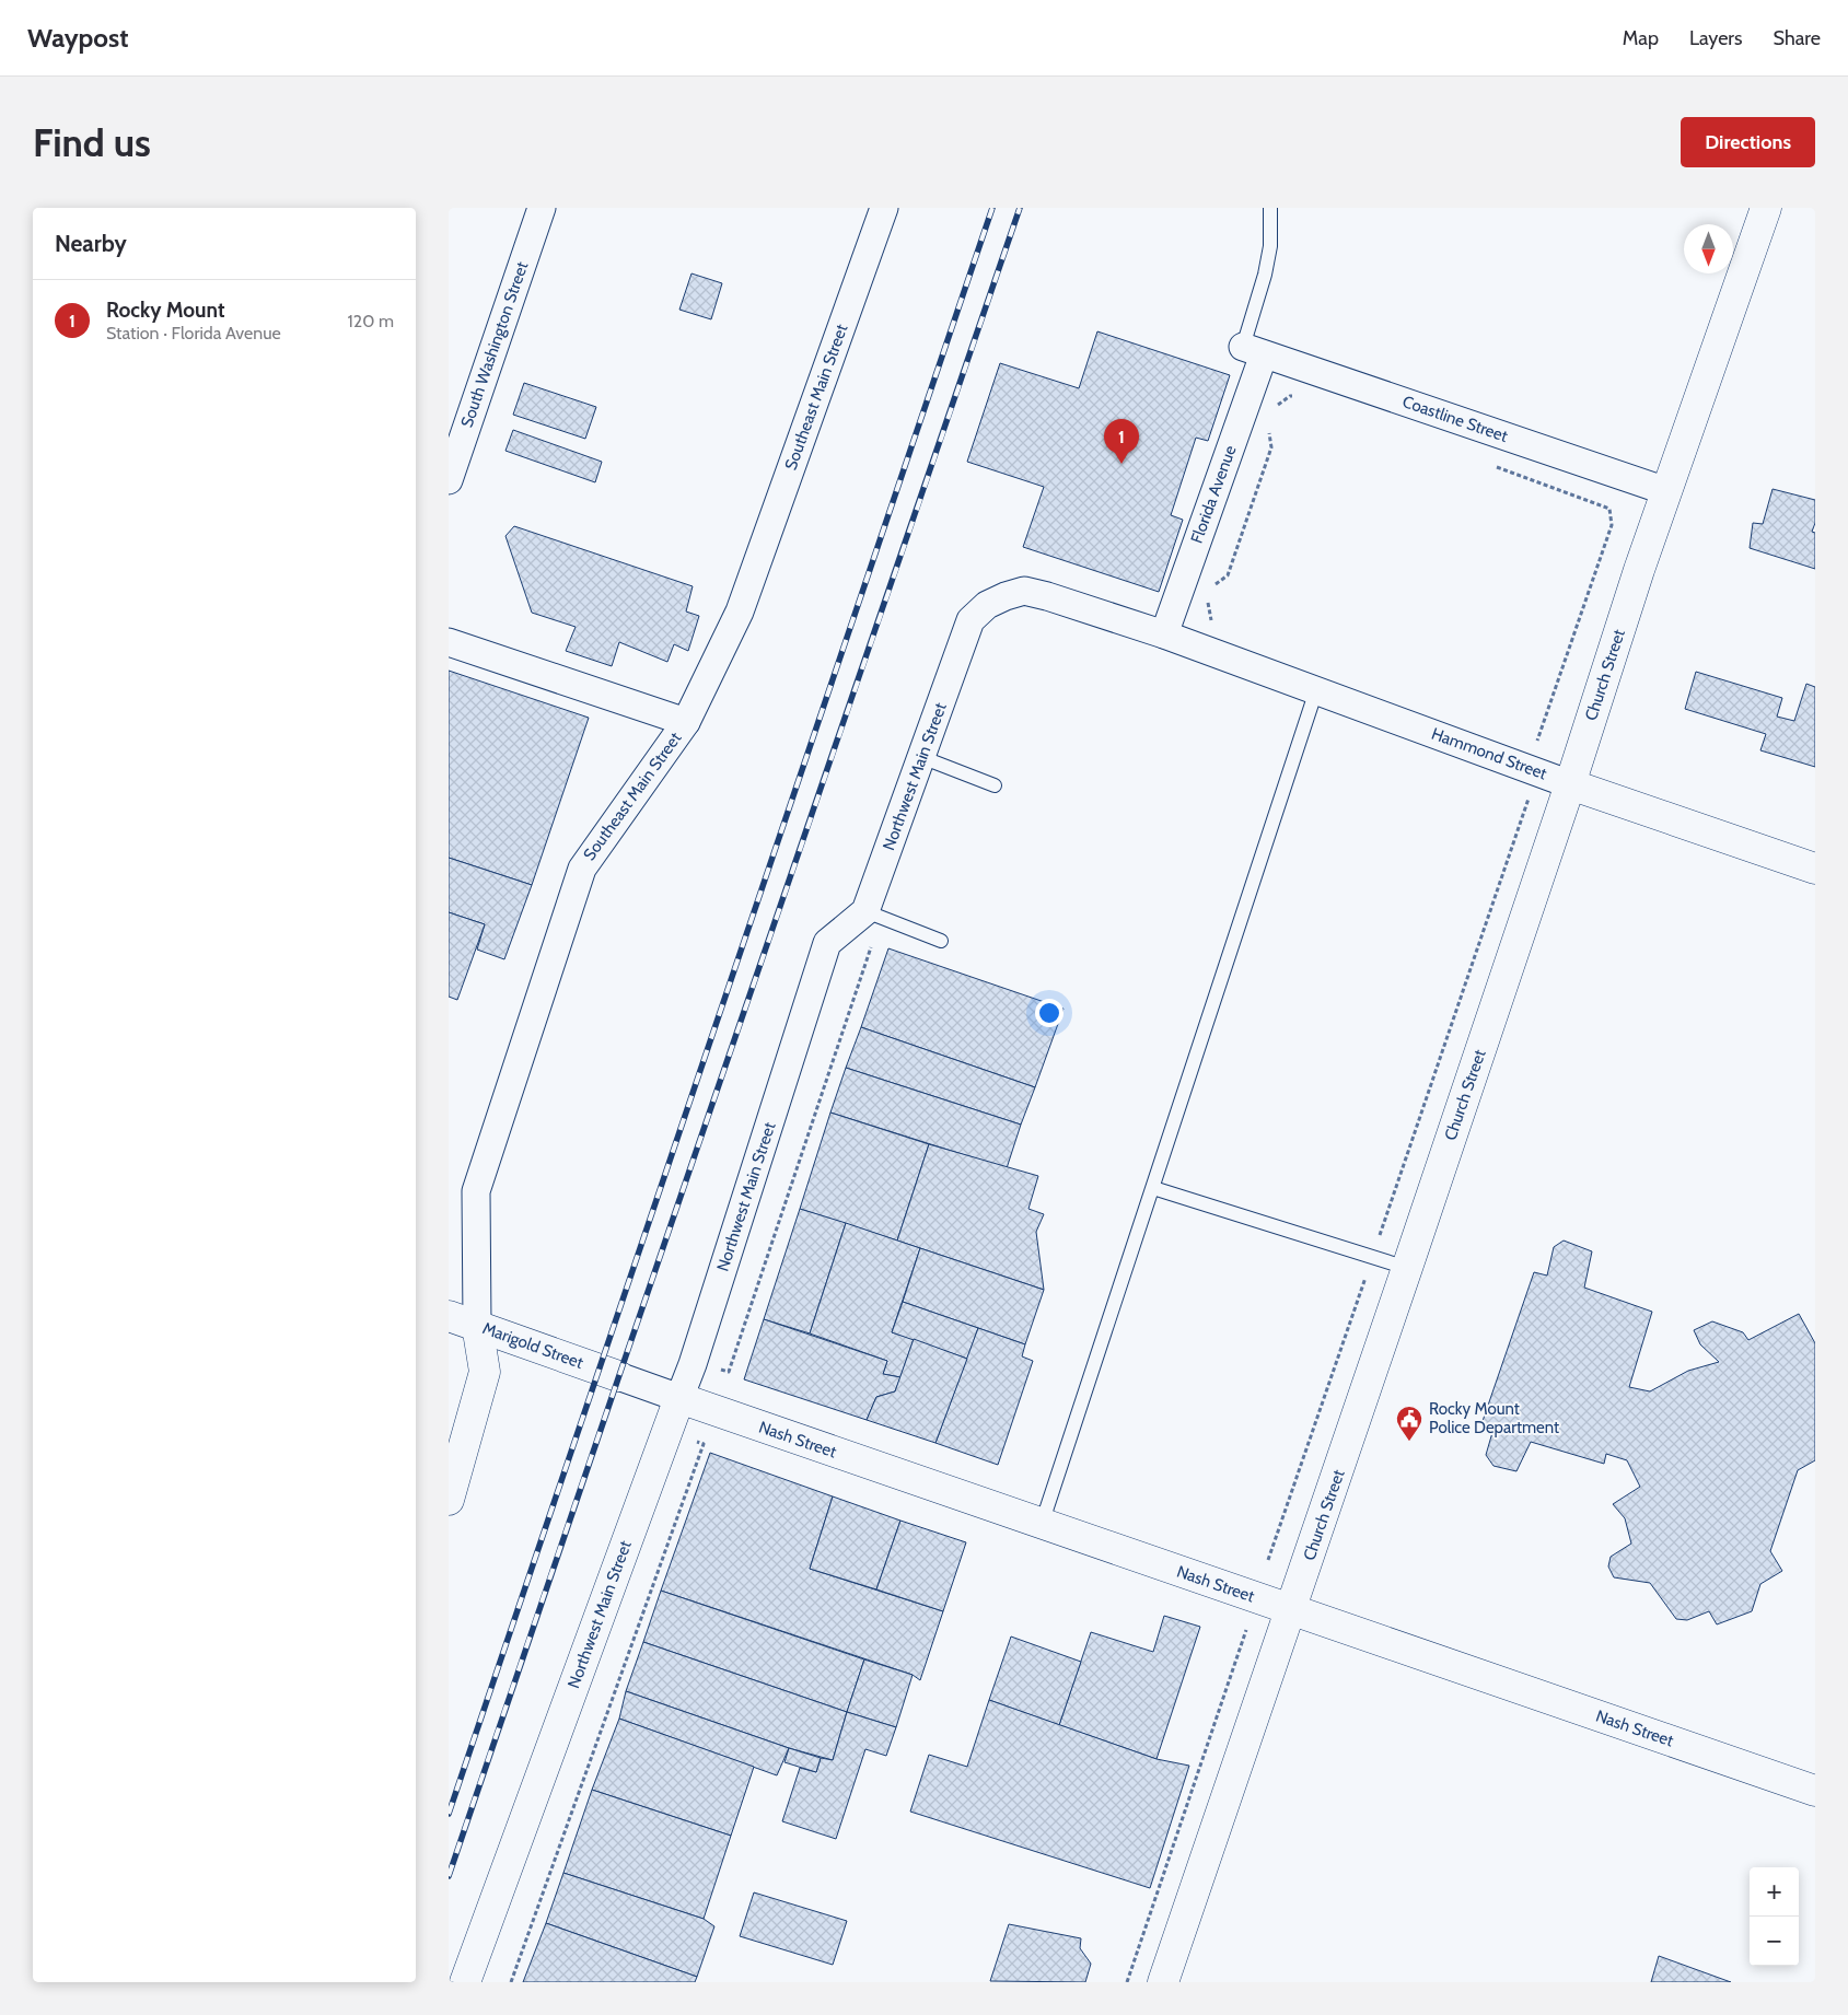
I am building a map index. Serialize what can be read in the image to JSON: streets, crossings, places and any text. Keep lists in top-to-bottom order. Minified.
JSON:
{"streets":{"street":["South Washington Street","Southeast Main Street","Coastline Street","Florida Avenue","Church Street","Hammond Street","Northwest Main Street","Marigold Street","Nash Street"]},"crossings":[["Southeast Main Street","Marigold Street"],["Coastline Street","Florida Avenue"],["Coastline Street","Church Street"],["Florida Avenue","Hammond Street"],["Florida Avenue","Northwest Main Street"],["Church Street","Hammond Street"],["Church Street","Nash Street"],["Hammond Street","Northwest Main Street"],["Northwest Main Street","Nash Street"],["Marigold Street","Nash Street"]],"places":{"public building":["Rocky Mount Police Department"]},"north":"bottom","page":{"header":"Waypost","nav":["Map","Layers","Share"],"buttons":"Directions","title":"Find us","heading":"Nearby","list":[{"mark":"1","name":"Rocky Mount","note":"Station · Florida Avenue","value":"120 m"}],"pins":"1","map_buttons":["+","−"]}}
